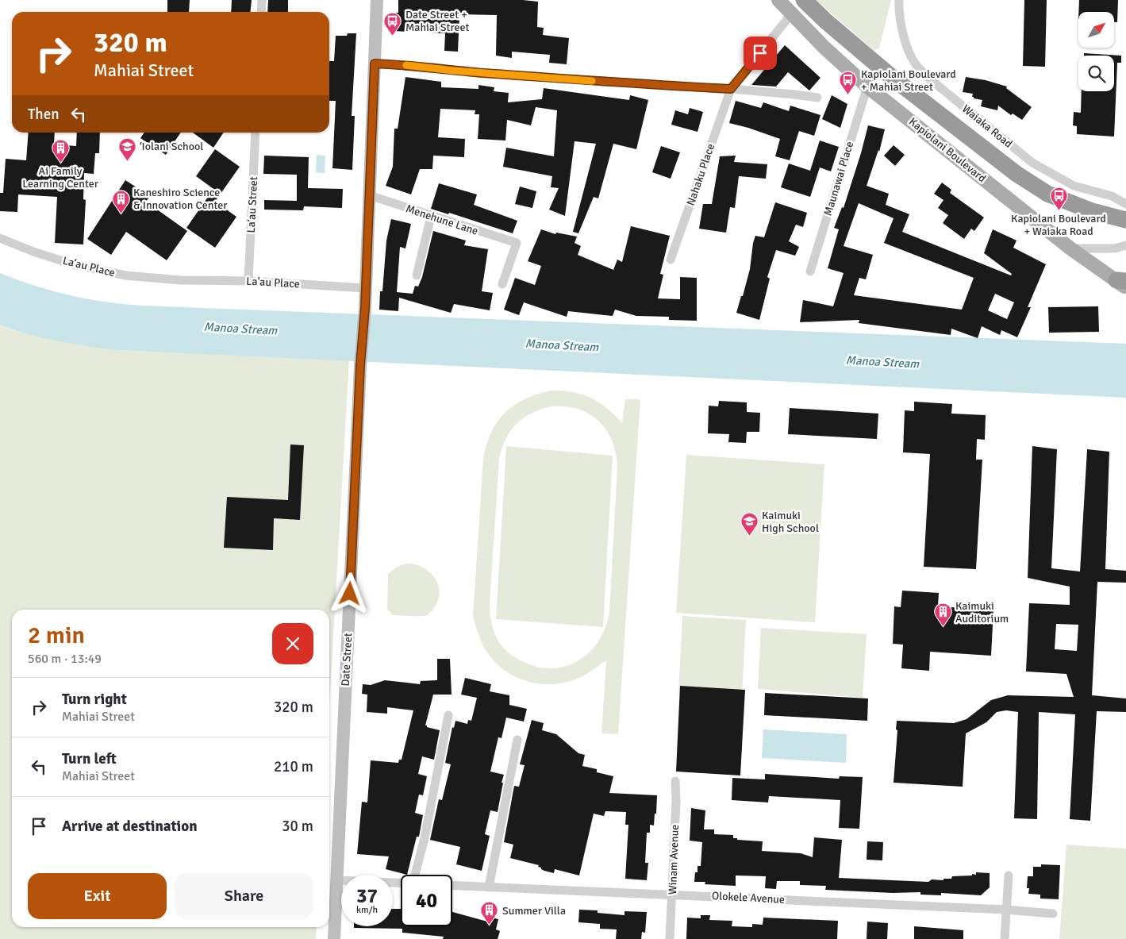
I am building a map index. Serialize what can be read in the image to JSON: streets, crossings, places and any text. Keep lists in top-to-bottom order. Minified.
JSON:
{"streets":{"main road":["Kapiolani Boulevard"],"street":["Waiaka Road","Nahaku Place","Maunawai Place","Laʻau Street","Menehune Lane","Laʻau Place","La'au Place","Date Street","Winam Avenue","Olokele Avenue"]},"crossings":[["Kapiolani Boulevard","Nahaku Place"],["Kapiolani Boulevard","Maunawai Place"],["Laʻau Street","La'au Place"],["Menehune Lane","Date Street"],["Laʻau Place","La'au Place"],["La'au Place","Date Street"],["Winam Avenue","Olokele Avenue"]],"water":["Manoa Stream"],"places":{"bus stop":["Date Street + Mahiai Street","Kapiolani Boulevard + Mahiai Street","Kapiolani Boulevard + Waiaka Road"],"school or university":["ʻIolani School","Kaimuki High School"],"building":["Ai Family Learning Center","Kaneshiro Science & Innovation Center","Kaimuki Auditorium","Summer Villa"]},"north":"top right","page":{"turn":["320 m","Mahiai Street"],"then":"Then","heading":["2 min","560 m · 13:49"],"list":[{"name":"Turn right","note":"Mahiai Street","value":"320 m"},{"name":"Turn left","note":"Mahiai Street","value":"210 m"},{"name":"Arrive at destination","value":"30 m"}],"buttons":["Exit","Share"],"speed":"37 km/h","limit":"40"}}
